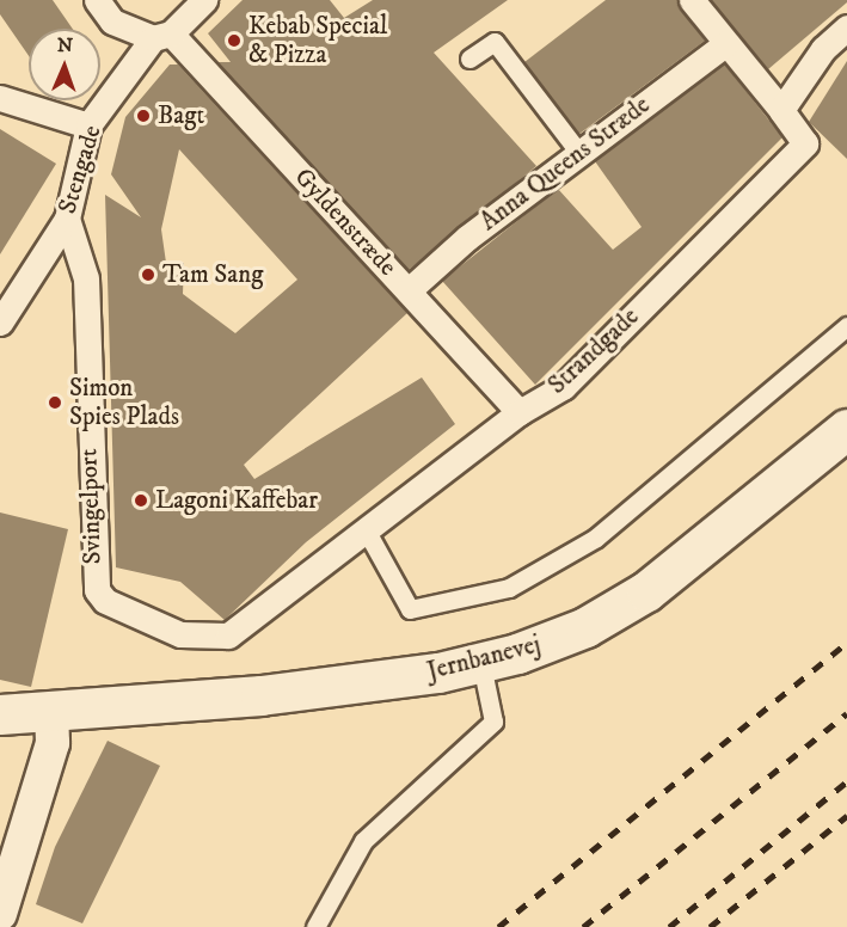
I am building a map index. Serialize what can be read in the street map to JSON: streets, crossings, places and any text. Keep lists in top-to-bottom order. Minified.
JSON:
{"streets":{"main road":["Jernbanevej"],"street":["Anna Queens Stræde","Stengade","Gyldenstræde","Strandgade","Svingelport"]},"crossings":[["Anna Queens Stræde","Gyldenstræde"],["Stengade","Gyldenstræde"],["Stengade","Svingelport"],["Gyldenstræde","Strandgade"],["Strandgade","Svingelport"]],"places":["Kebab Special & Pizza","Bagt","Tam Sang","Simon Spies Plads","Lagoni Kaffebar"],"north":"top"}
